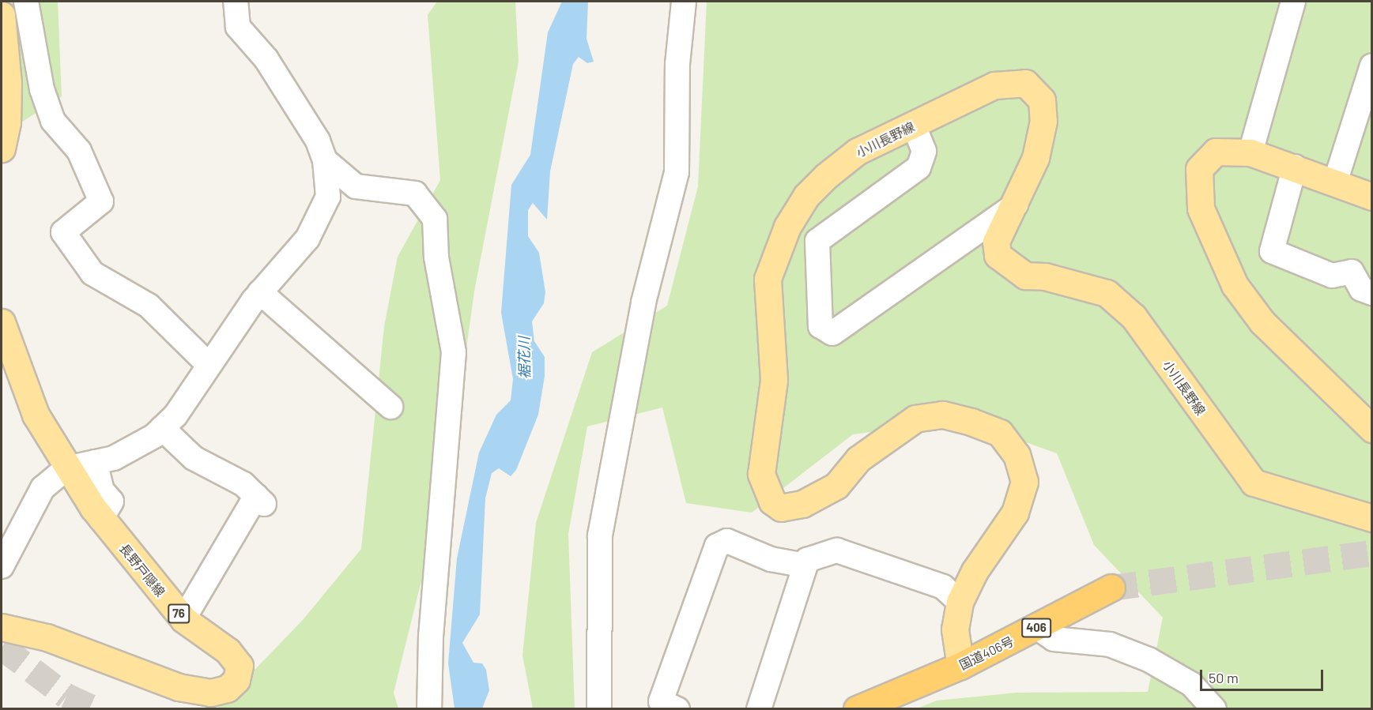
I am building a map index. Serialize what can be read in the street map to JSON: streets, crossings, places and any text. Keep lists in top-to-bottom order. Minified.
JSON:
{"streets":{"highway":["406","国道406号"],"main road":["小川長野線","長野戸隠線","76"]},"crossings":[["小川長野線","国道406号"]],"water":["裾花川"],"scale_bar":"50 m"}
